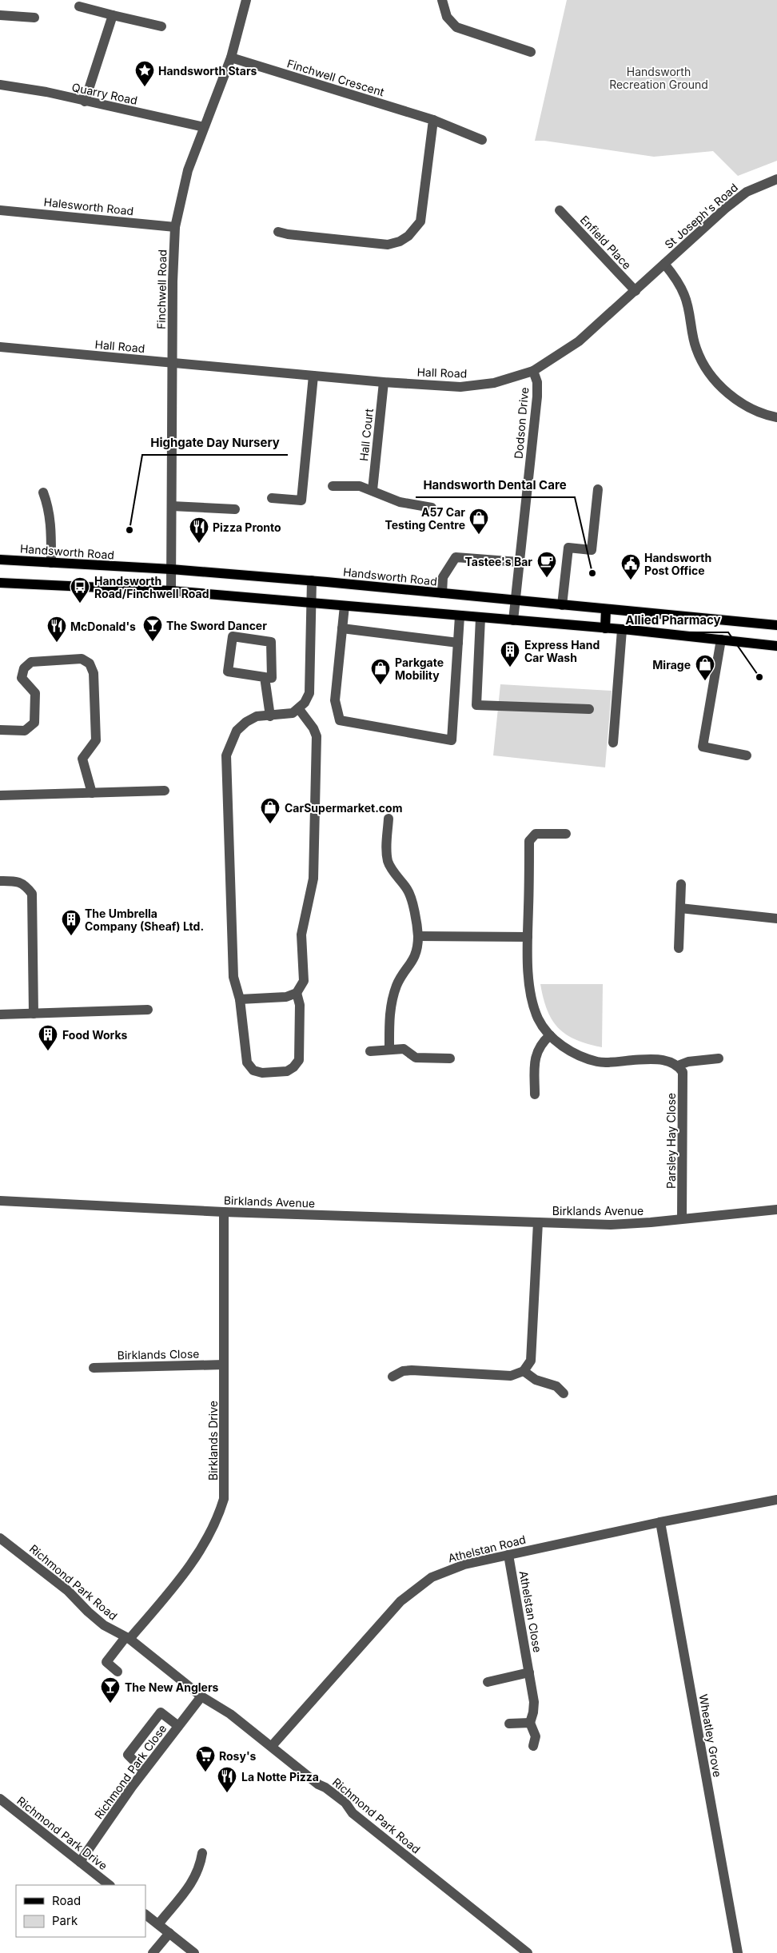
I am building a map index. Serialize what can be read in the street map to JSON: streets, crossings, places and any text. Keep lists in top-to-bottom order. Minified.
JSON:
{"streets":{"main road":["Handsworth Road"],"street":["Finchwell Crescent","Quarry Road","Halesworth Road","St Joseph's Road","Enfield Place","Finchwell Road","Hall Road","Dodson Drive","Hall Court","Parsley Hay Close","Birklands Avenue","Birklands Close","Birklands Drive","Athelstan Road","Richmond Park Road","Athelstan Close","Wheatley Grove","Richmond Park Close","Richmond Park Drive"]},"crossings":[["Finchwell Crescent","Finchwell Road"],["Quarry Road","Finchwell Road"],["Halesworth Road","Finchwell Road"],["St Joseph's Road","Hall Road"],["Enfield Place","Hall Road"],["Finchwell Road","Hall Road"],["Finchwell Road","Handsworth Road"],["Hall Road","Dodson Drive"],["Hall Road","Hall Court"],["Dodson Drive","Handsworth Road"],["Parsley Hay Close","Birklands Avenue"],["Birklands Avenue","Birklands Drive"],["Birklands Close","Birklands Drive"],["Birklands Drive","Richmond Park Road"],["Athelstan Road","Richmond Park Road"],["Athelstan Road","Athelstan Close"],["Athelstan Road","Wheatley Grove"],["Richmond Park Road","Richmond Park Close"],["Richmond Park Close","Richmond Park Drive"]],"parks":["Handsworth Recreation Ground"],"places":{"place":["Handsworth Stars"],"other":["Highgate Day Nursery","Handsworth Dental Care","Allied Pharmacy"],"shop":["A57 Car Testing Centre","Mirage","Parkgate Mobility","CarSupermarket.com"],"restaurant":["Pizza Pronto","McDonald's","La Notte Pizza"],"cafe":["Tastee's Bar"],"public building":["Handsworth Post Office"],"bus stop":["Handsworth Road/Finchwell Road"],"bar":["The Sword Dancer","The New Anglers"],"building":["Express Hand Car Wash","The Umbrella Company (Sheaf) Ltd.","Food Works"],"supermarket":["Rosy's"]},"legend":["Road","Park"]}
